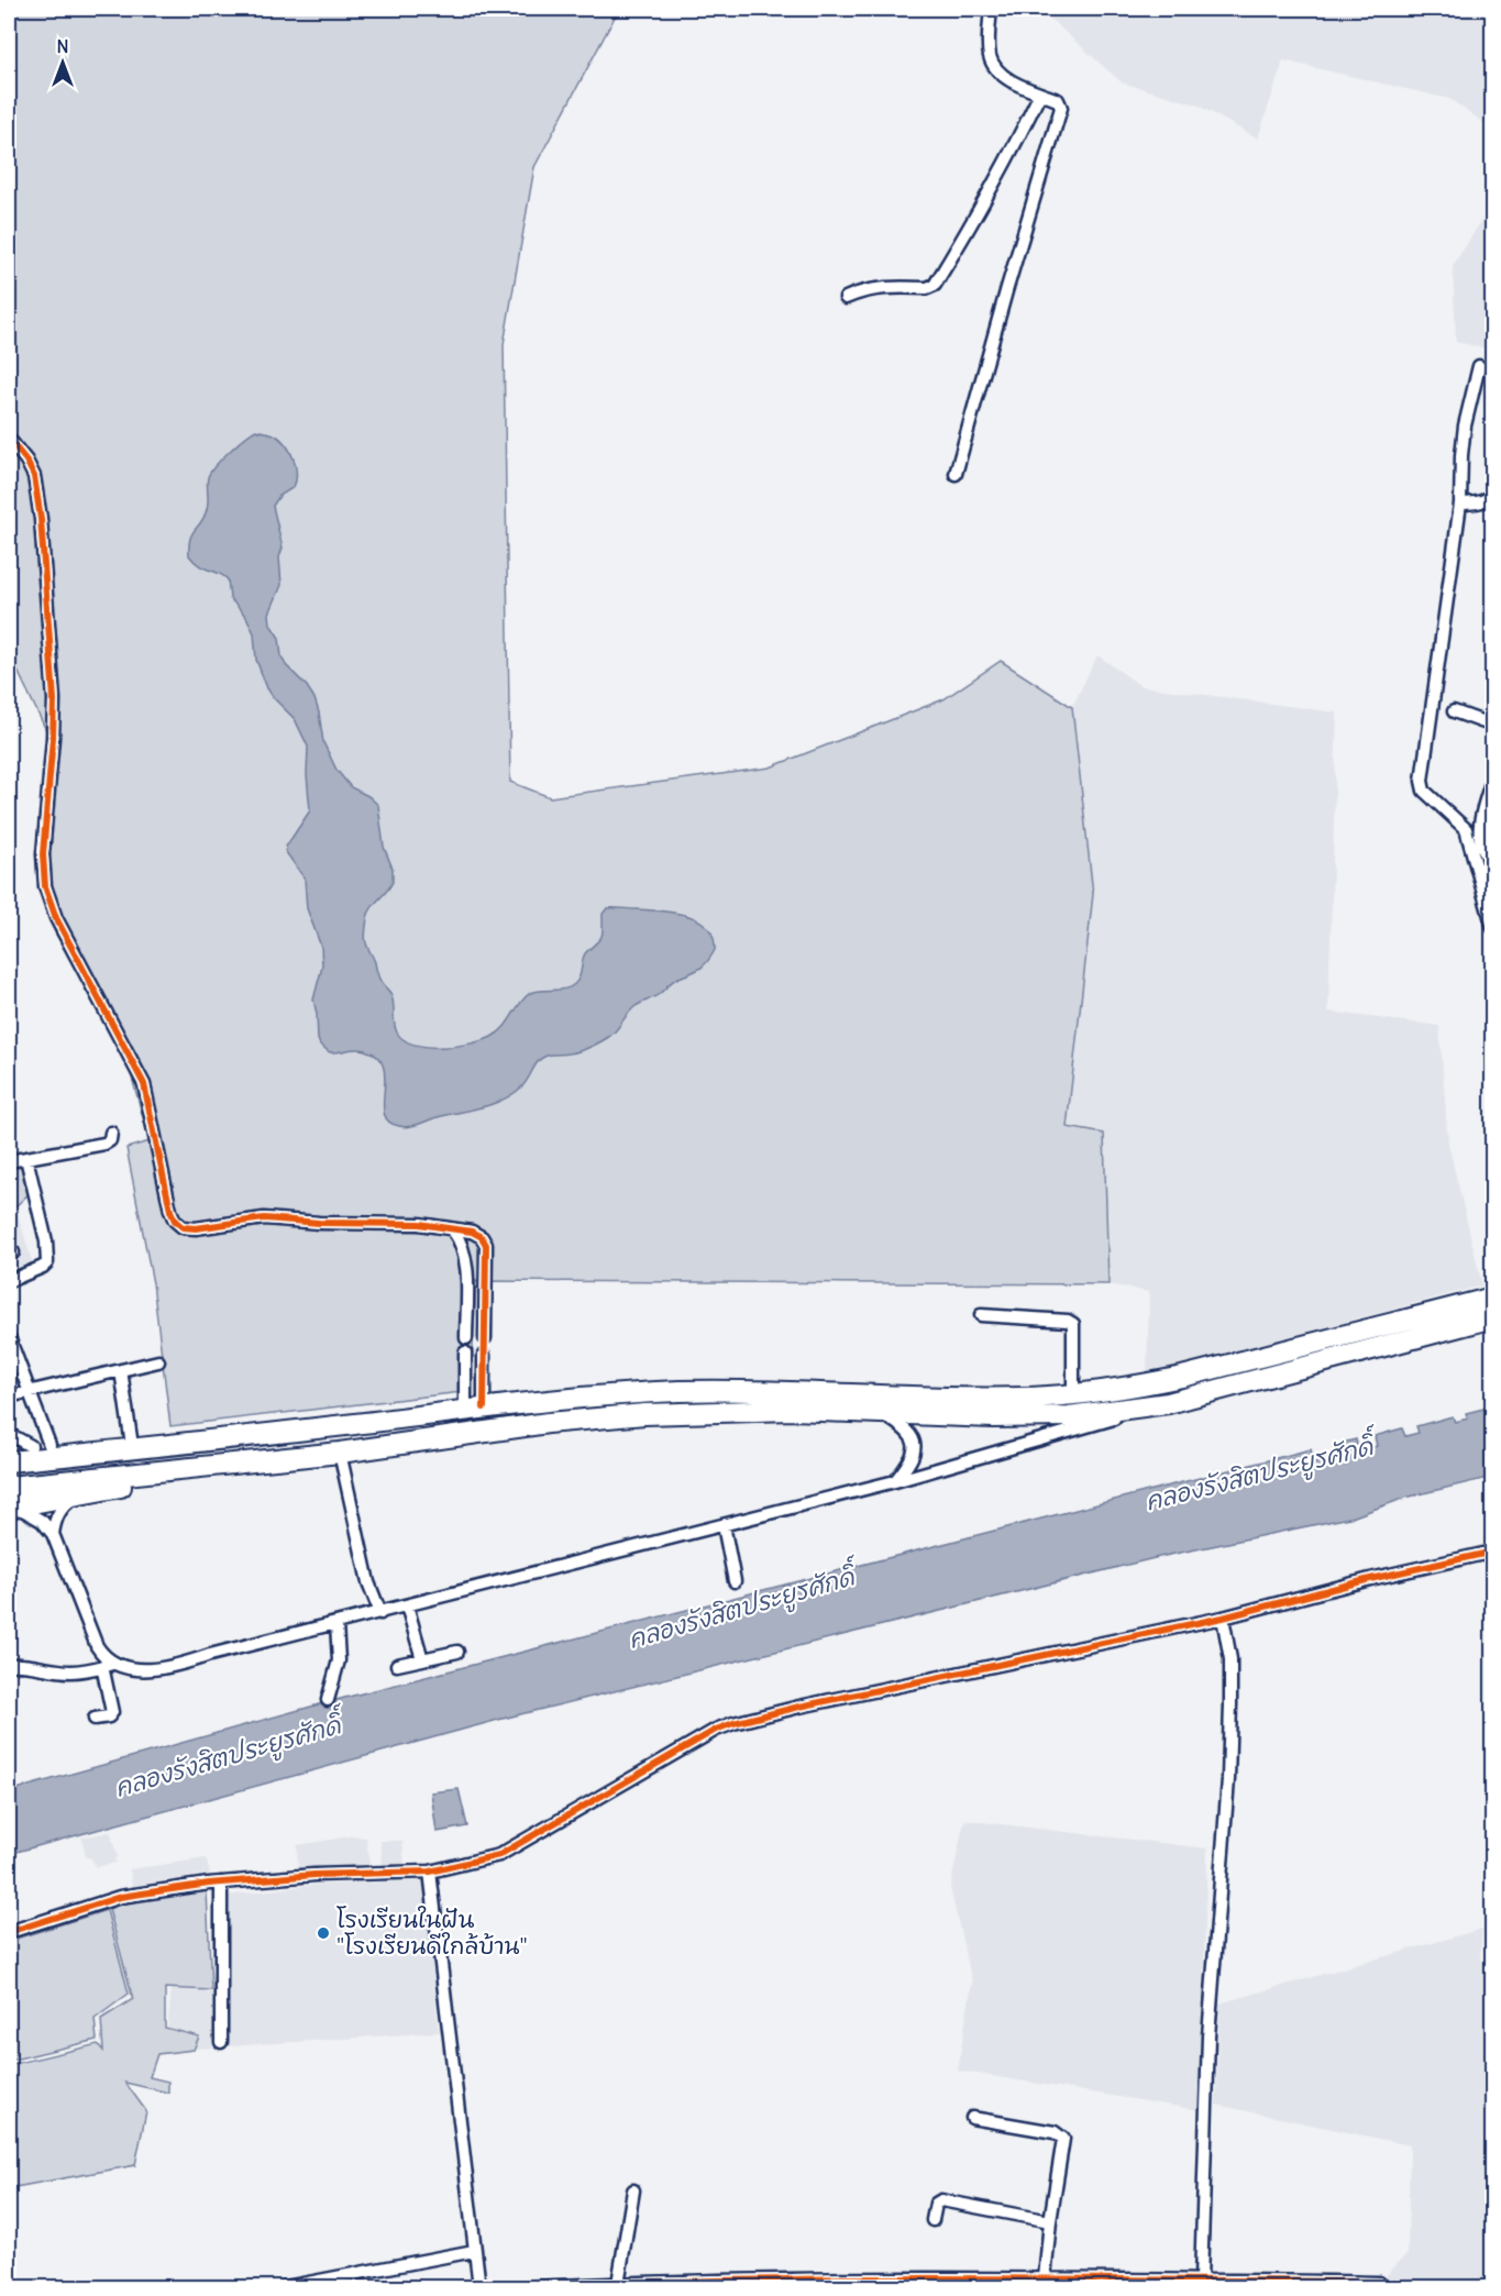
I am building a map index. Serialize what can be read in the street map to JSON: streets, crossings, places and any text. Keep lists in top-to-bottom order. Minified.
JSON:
{"water":["คลองรังสิตประยูรศักดิ์"],"places":["โรงเรียนในฝัน \"โรงเรียนดีใกล้บ้าน\""],"north":"top"}
